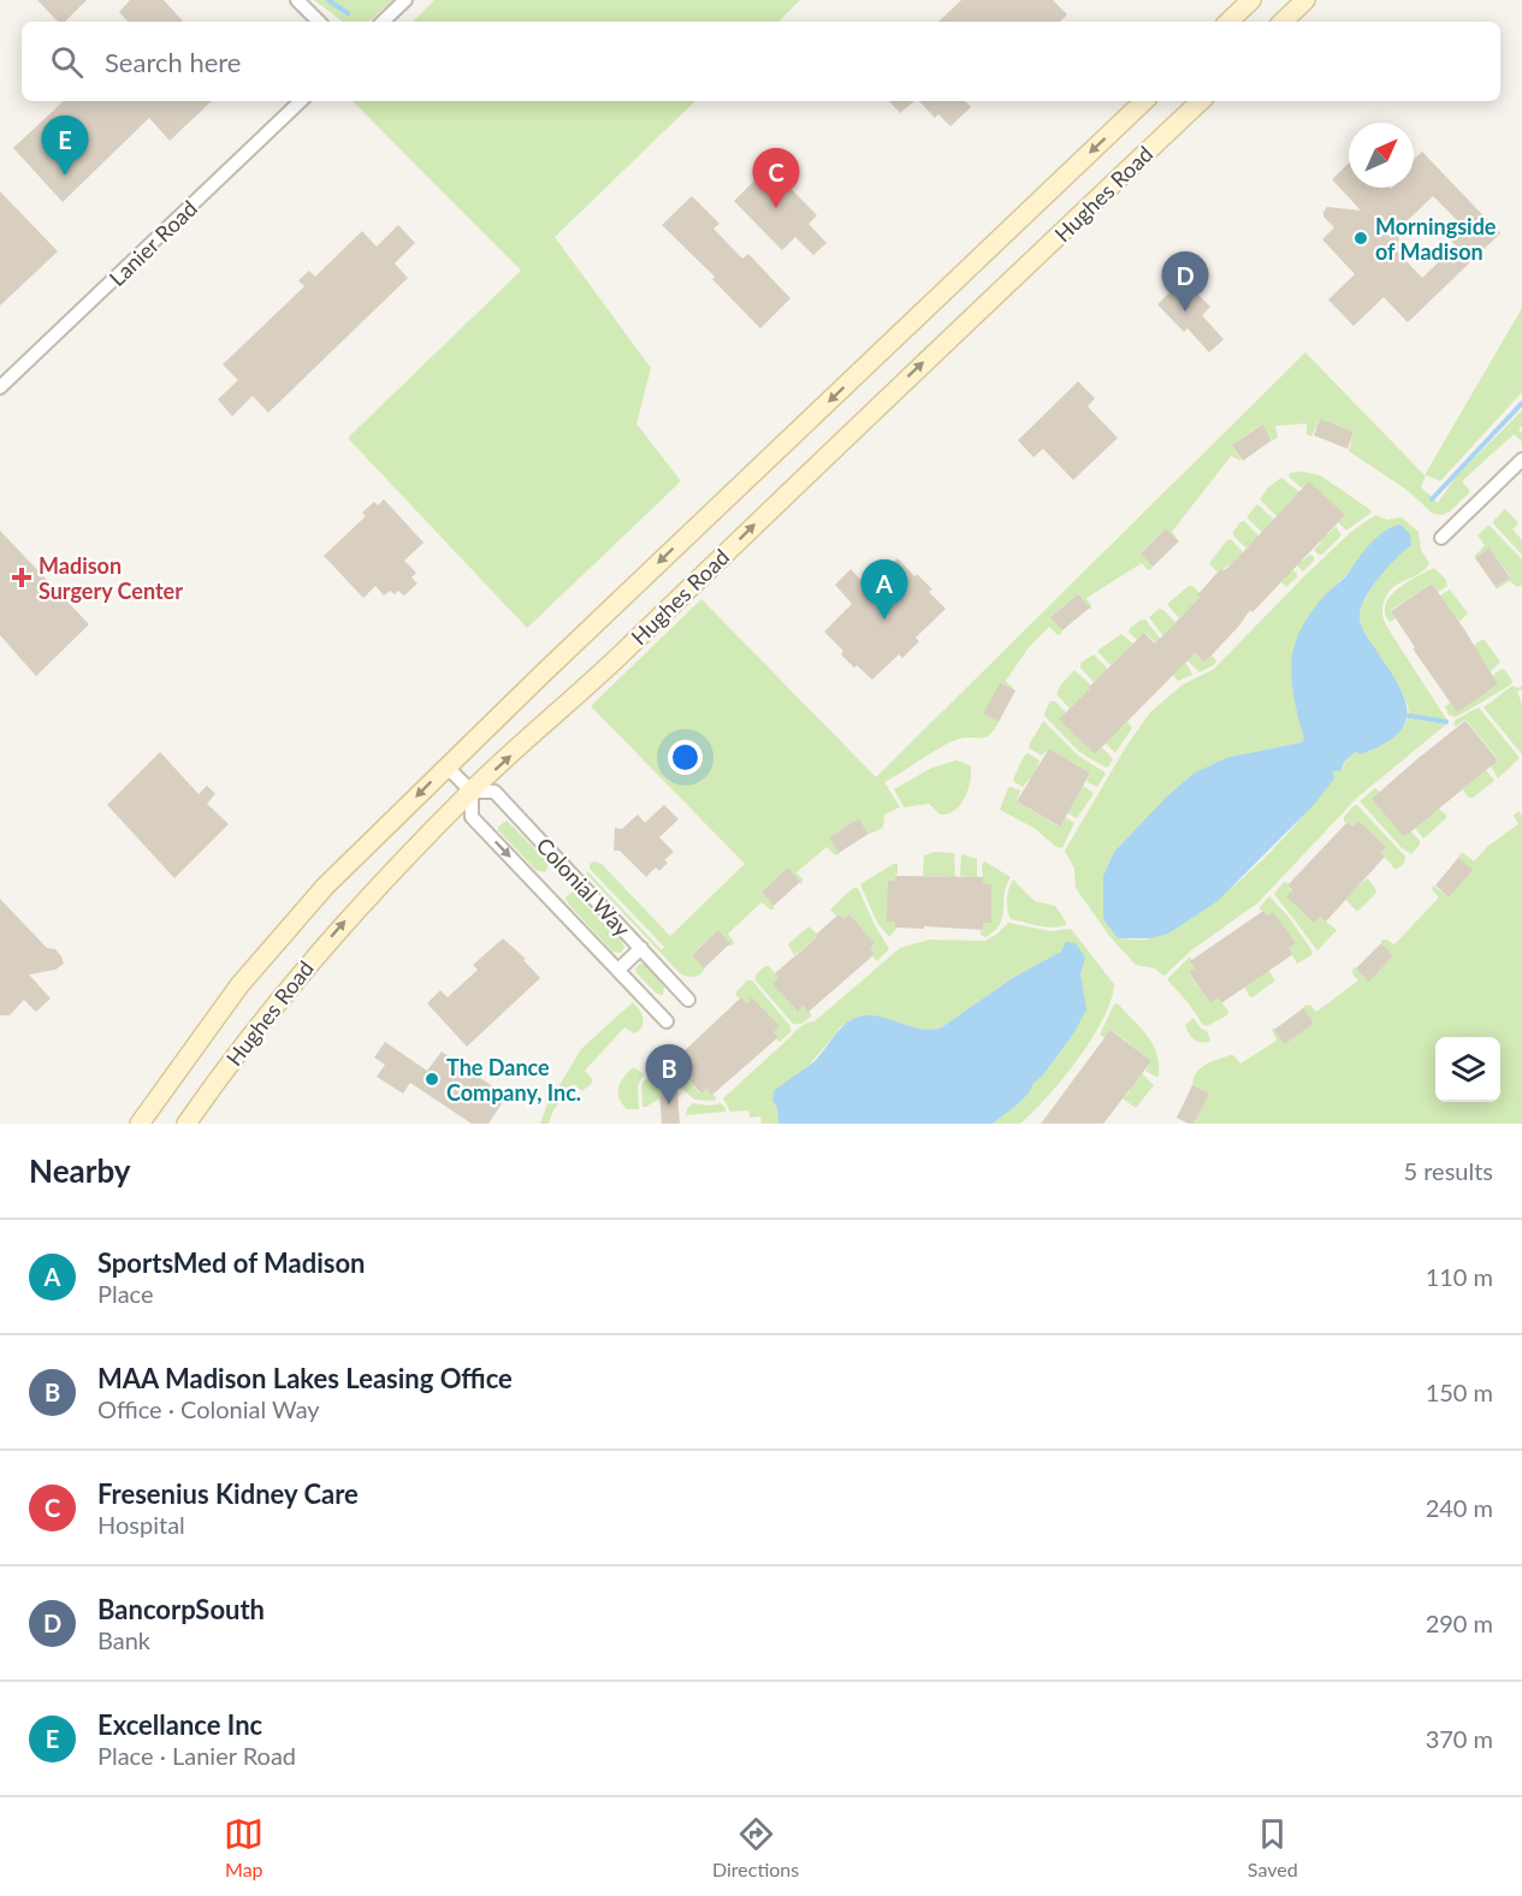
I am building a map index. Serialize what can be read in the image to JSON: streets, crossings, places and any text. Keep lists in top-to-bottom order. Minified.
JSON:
{"streets":{"main road":["Hughes Road"],"street":["Lanier Road","Colonial Way"]},"crossings":[["Hughes Road","Colonial Way"]],"places":{"other":["Morningside of Madison","The Dance Company, Inc."],"health":["Madison Surgery Center"]},"north":"top right","page":{"search":"Search here","pins":["E","C","D","A","B"],"heading":["Nearby","5 results"],"list":[{"mark":"A","name":"SportsMed of Madison","note":"Place","value":"110 m"},{"mark":"B","name":"MAA Madison Lakes Leasing Office","note":"Office · Colonial Way","value":"150 m"},{"mark":"C","name":"Fresenius Kidney Care","note":"Hospital","value":"240 m"},{"mark":"D","name":"BancorpSouth","note":"Bank","value":"290 m"},{"mark":"E","name":"Excellance Inc","note":"Place · Lanier Road","value":"370 m"}],"nav":["Map","Directions","Saved"]}}
